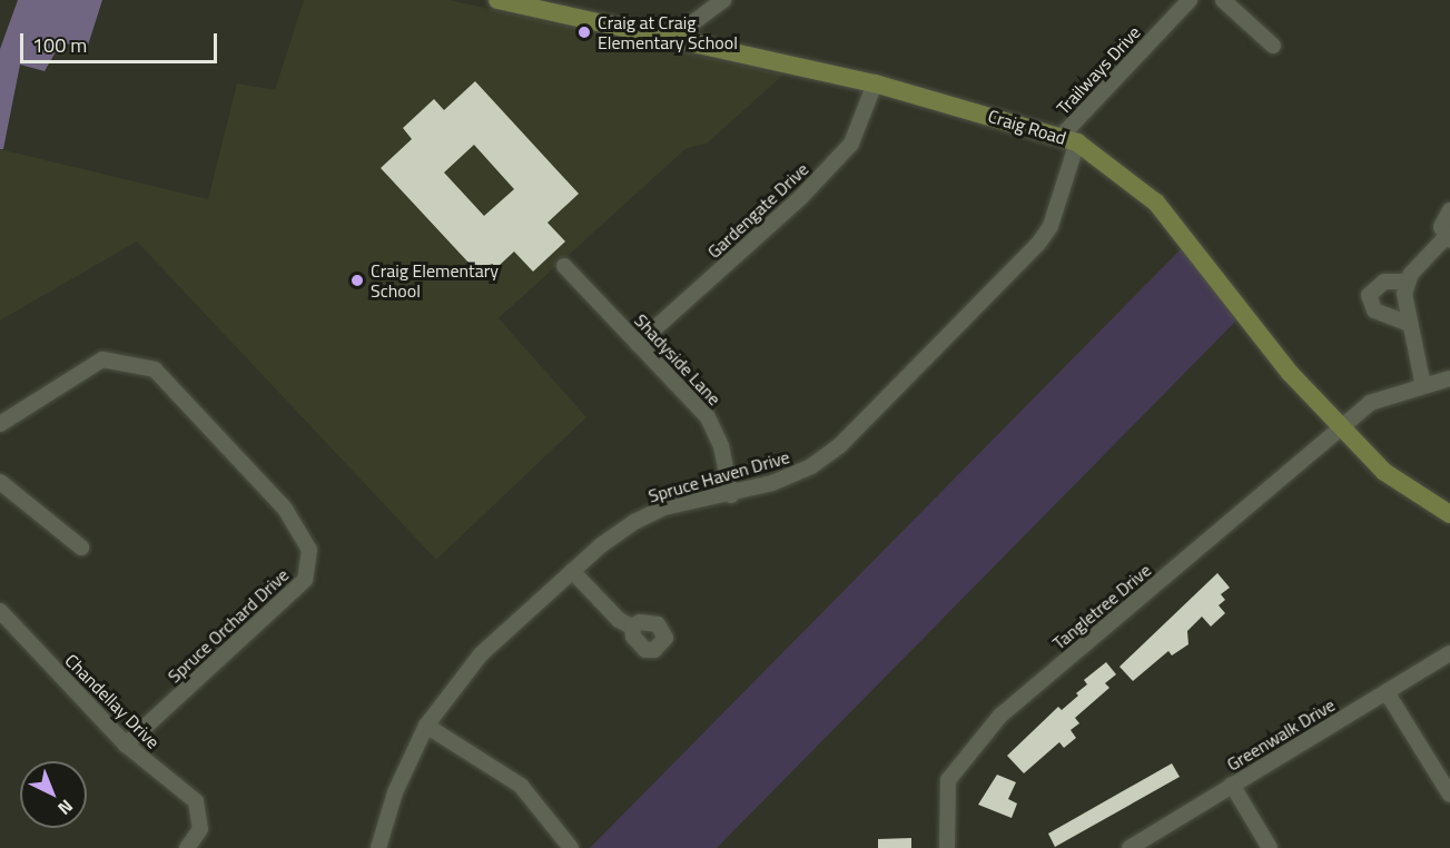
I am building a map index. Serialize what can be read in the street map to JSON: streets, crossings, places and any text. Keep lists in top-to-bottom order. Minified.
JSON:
{"streets":{"main road":["Craig Road"],"street":["Trailways Drive","Gardengate Drive","Shadyside Lane","Spruce Haven Drive","Tangletree Drive","Spruce Orchard Drive","Chandellay Drive","Greenwalk Drive"]},"crossings":[["Trailways Drive","Craig Road"],["Trailways Drive","Spruce Haven Drive"],["Craig Road","Gardengate Drive"],["Craig Road","Spruce Haven Drive"],["Craig Road","Tangletree Drive"],["Gardengate Drive","Shadyside Lane"],["Shadyside Lane","Spruce Haven Drive"],["Spruce Orchard Drive","Chandellay Drive"]],"places":["Craig at Craig Elementary School","Craig Elementary School"],"scale_bar":"100 m","north":"bottom right"}
